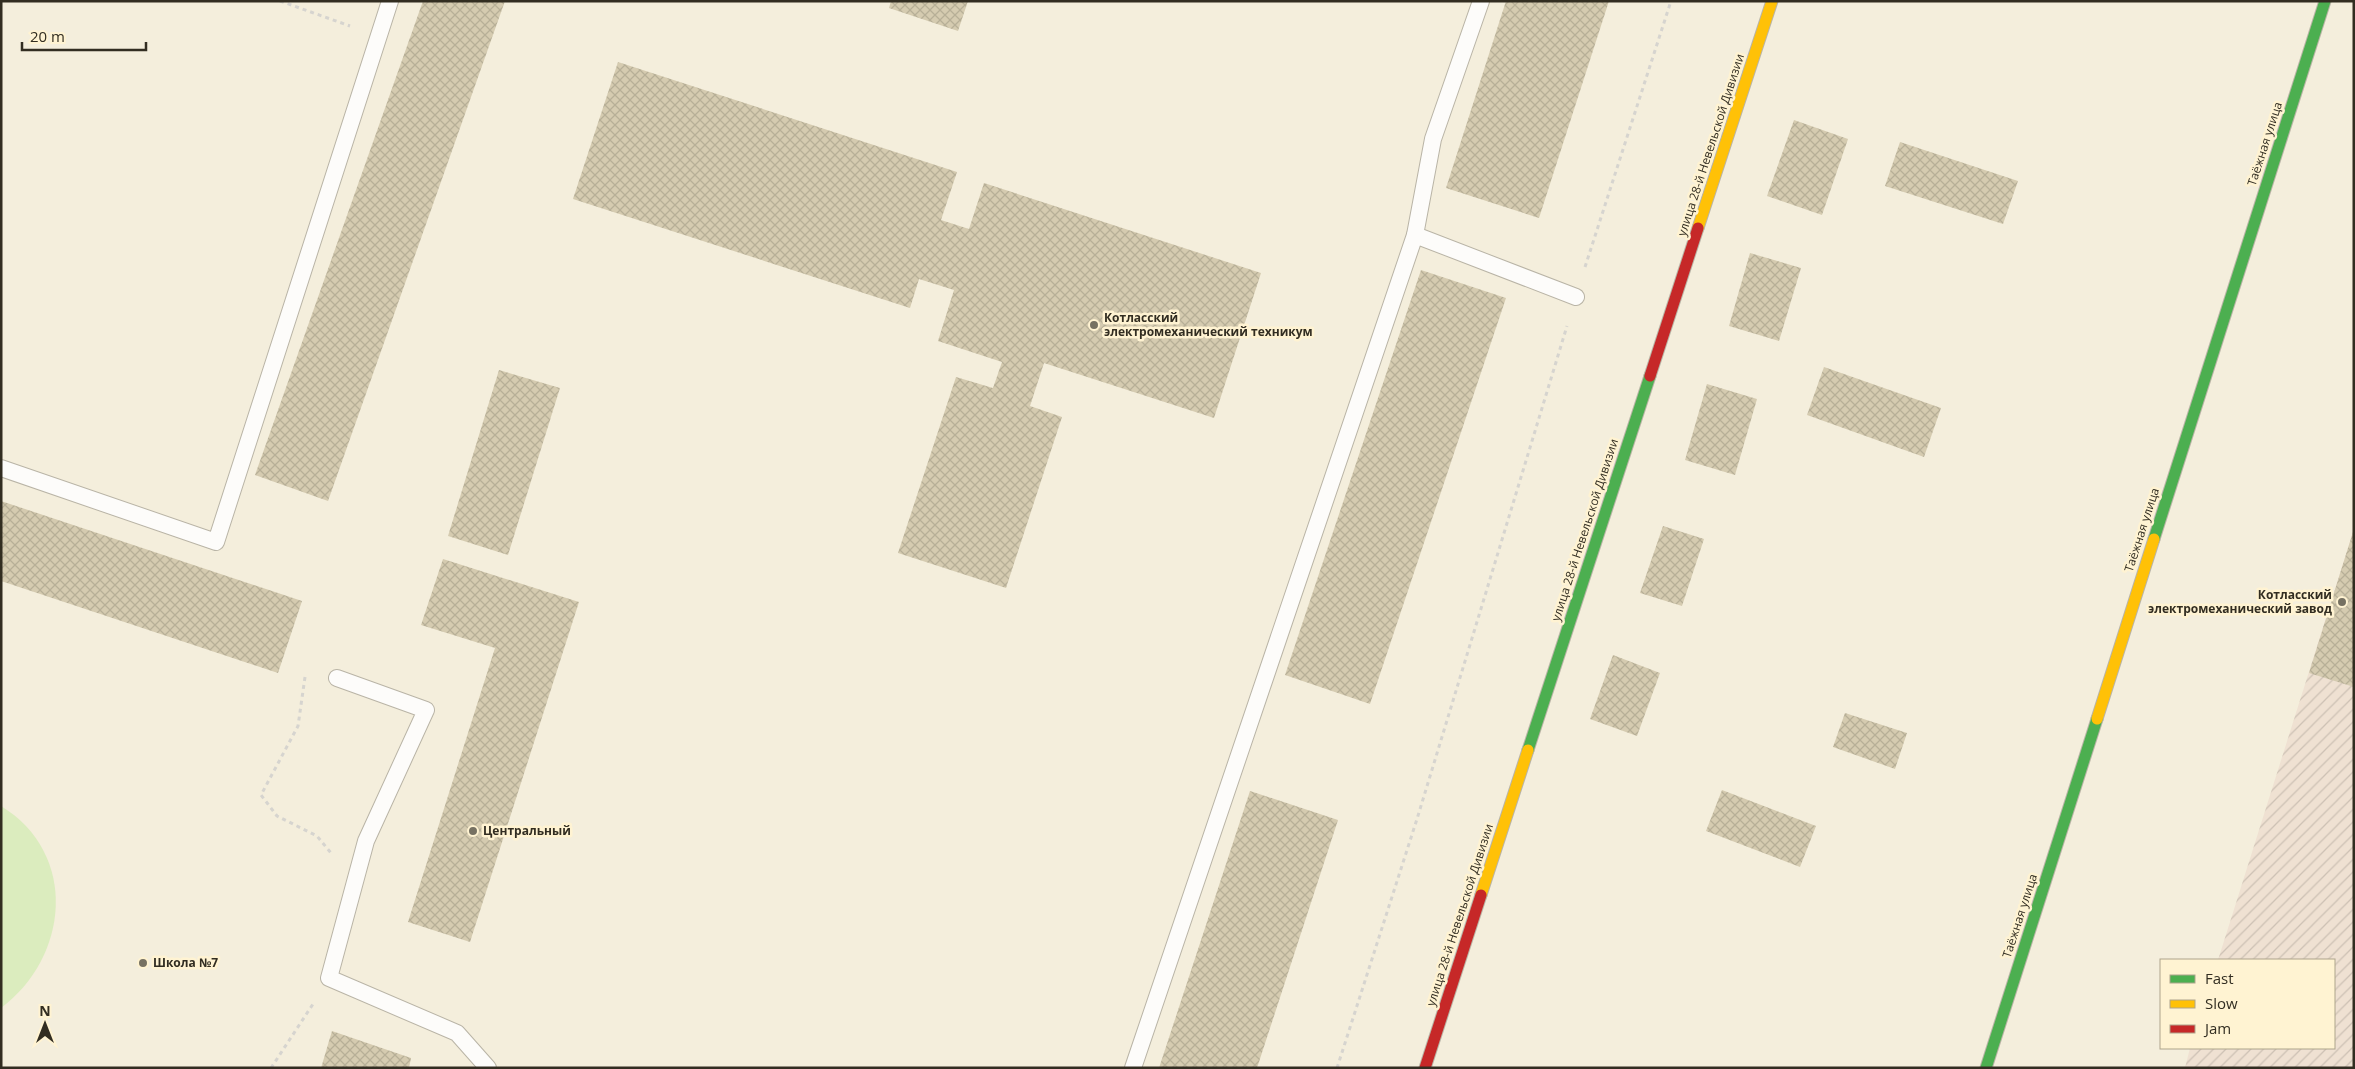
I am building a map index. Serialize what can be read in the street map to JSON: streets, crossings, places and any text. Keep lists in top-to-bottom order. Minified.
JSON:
{"streets":{"street":["Таёжная улица","улица 28-й Невельской Дивизии"]},"places":["Котласский электромеханический техникум","Котласский электромеханический завод","Центральный","Школа №7"],"legend":["Fast","Slow","Jam"],"scale_bar":"20 m","north":"top"}
